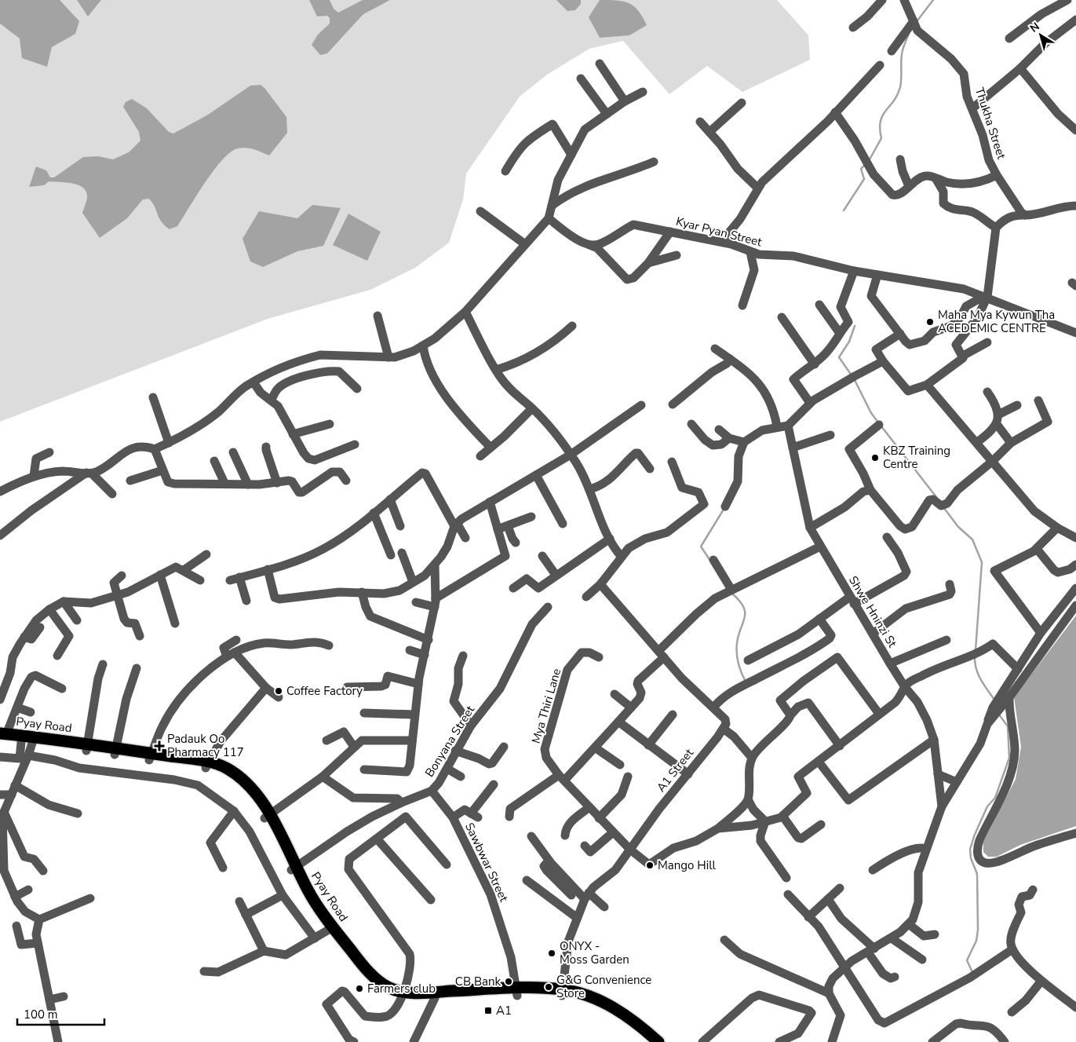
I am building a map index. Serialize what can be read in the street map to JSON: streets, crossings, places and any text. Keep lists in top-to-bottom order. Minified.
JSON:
{"streets":{"highway":["Pyay Road"],"street":["Thukha Street","Kyar Pyan Street","Shwe Hninzi St","Mya Thiri Lane","Bonyana Street","A1 Street","Sawbwar Street"]},"crossings":[["Mya Thiri Lane","A1 Street"],["Pyay Road","Bonyana Street"],["Pyay Road","A1 Street"],["Pyay Road","Sawbwar Street"],["Bonyana Street","Sawbwar Street"]],"places":{"other":["Maha Mya Kywun Tha ACEDEMIC CENTRE","KBZ Training Centre","Coffee Factory","Mango Hill","ONYX - Moss Garden","CB Bank","G&G Convenience Store","Farmers club"],"health":["Padauk Oo Pharmacy 117"],"transit":["A1"]},"scale_bar":"100 m","north":"top left"}
